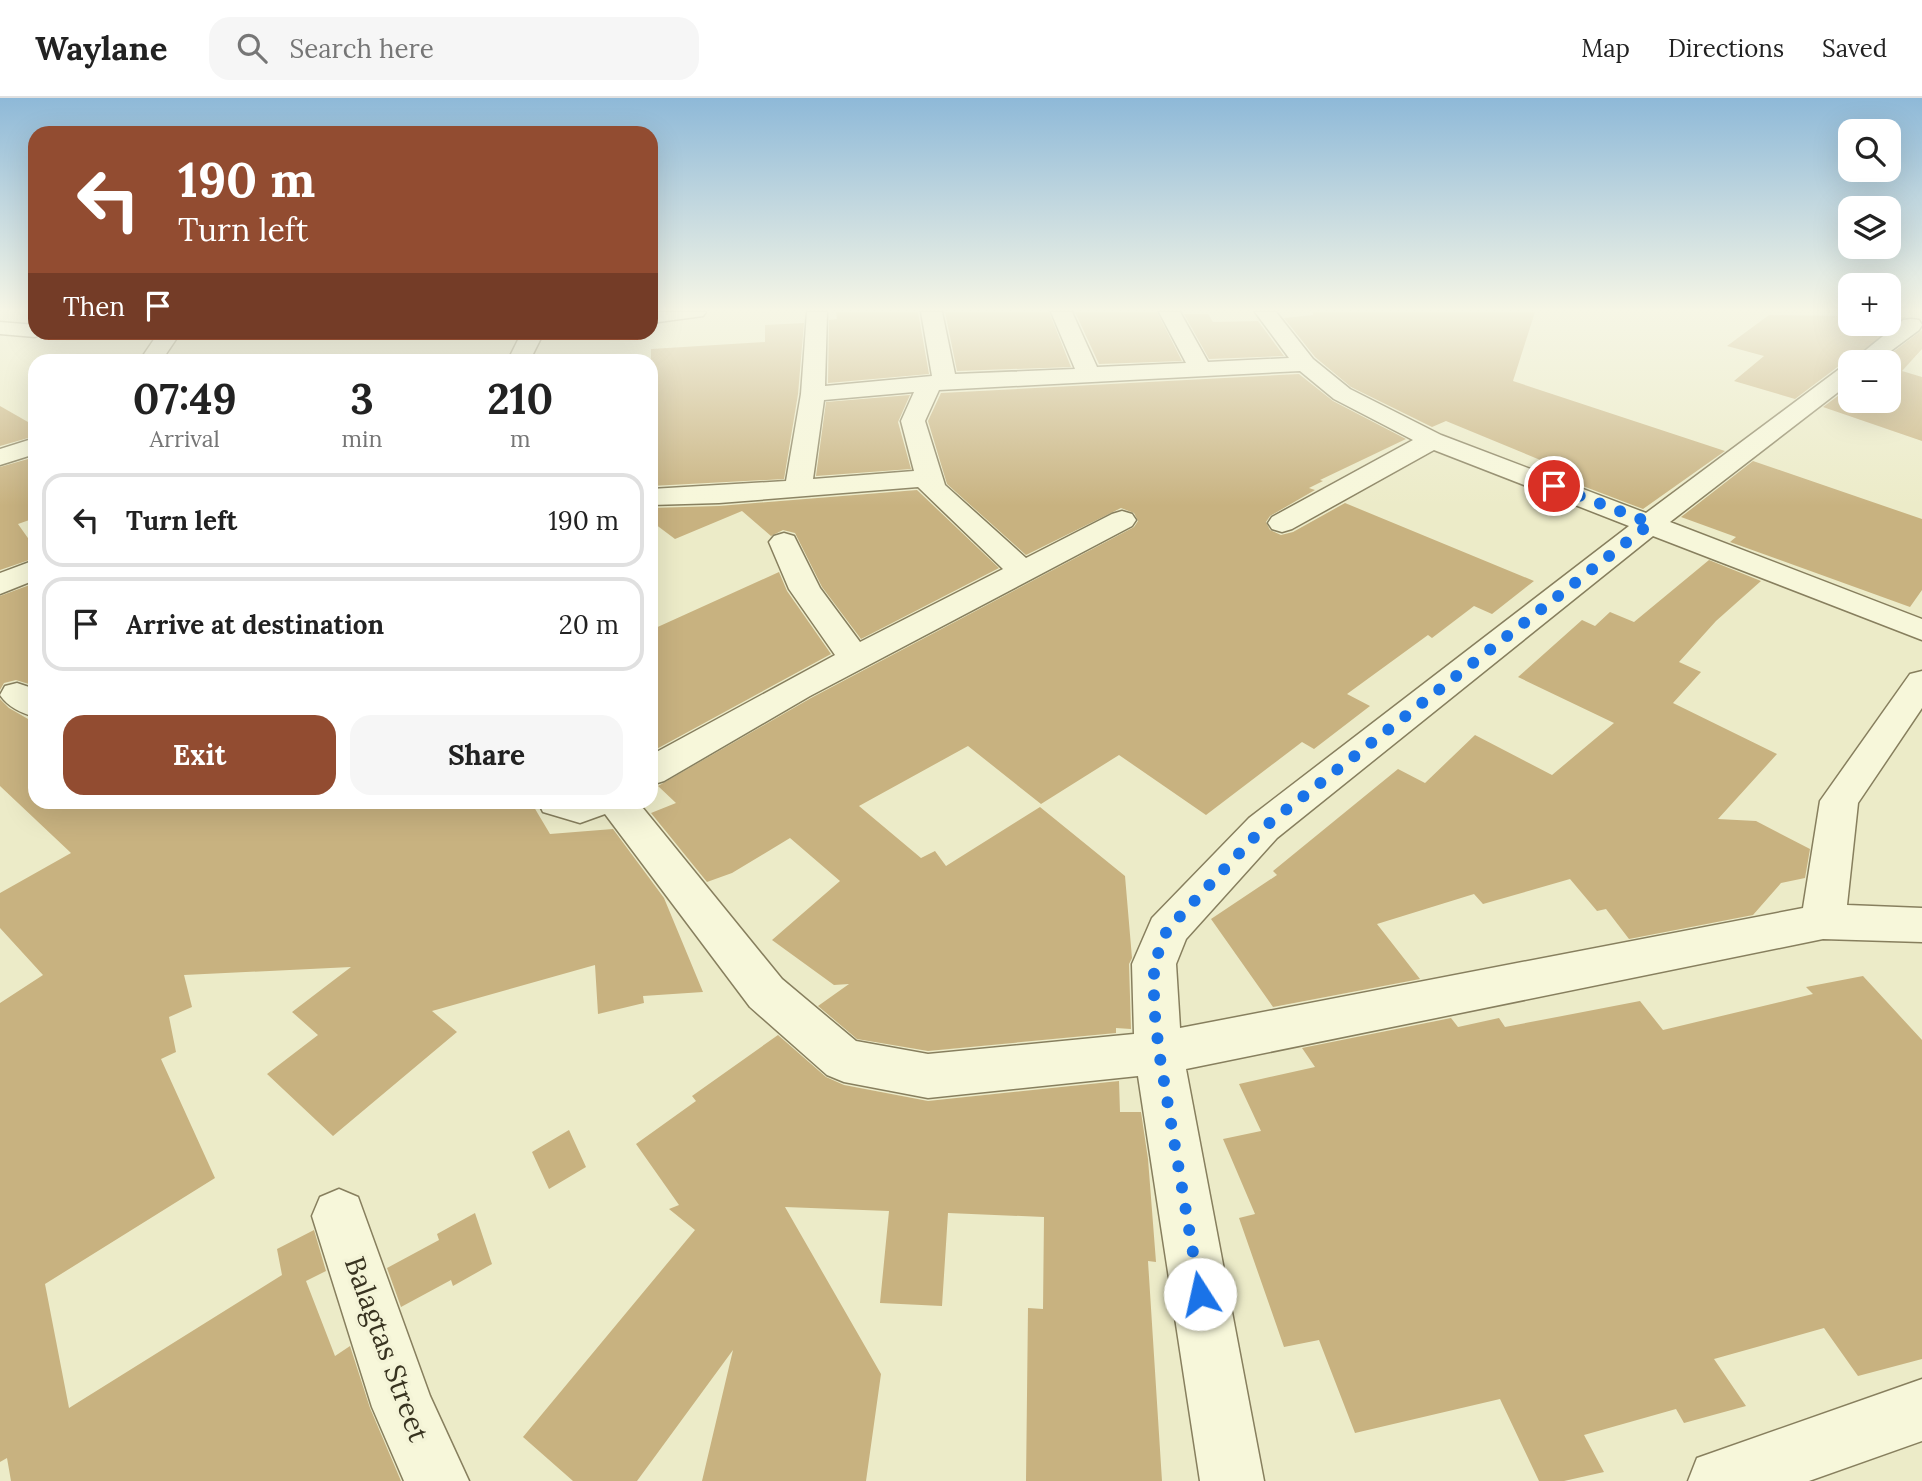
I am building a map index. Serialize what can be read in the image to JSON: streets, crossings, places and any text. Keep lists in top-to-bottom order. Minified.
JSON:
{"streets":{"street":["Balagtas Street"]},"page":{"header":"Waylane","search":"Search here","nav":["Map","Directions","Saved"],"map_buttons":["+","−"],"turn":["190 m","Turn left"],"then":"Then","eta":["07:49","Arrival","3","min","210","m"],"list":[{"name":"Turn left","value":"190 m"},{"name":"Arrive at destination","value":"20 m"}],"buttons":["Exit","Share"]}}
